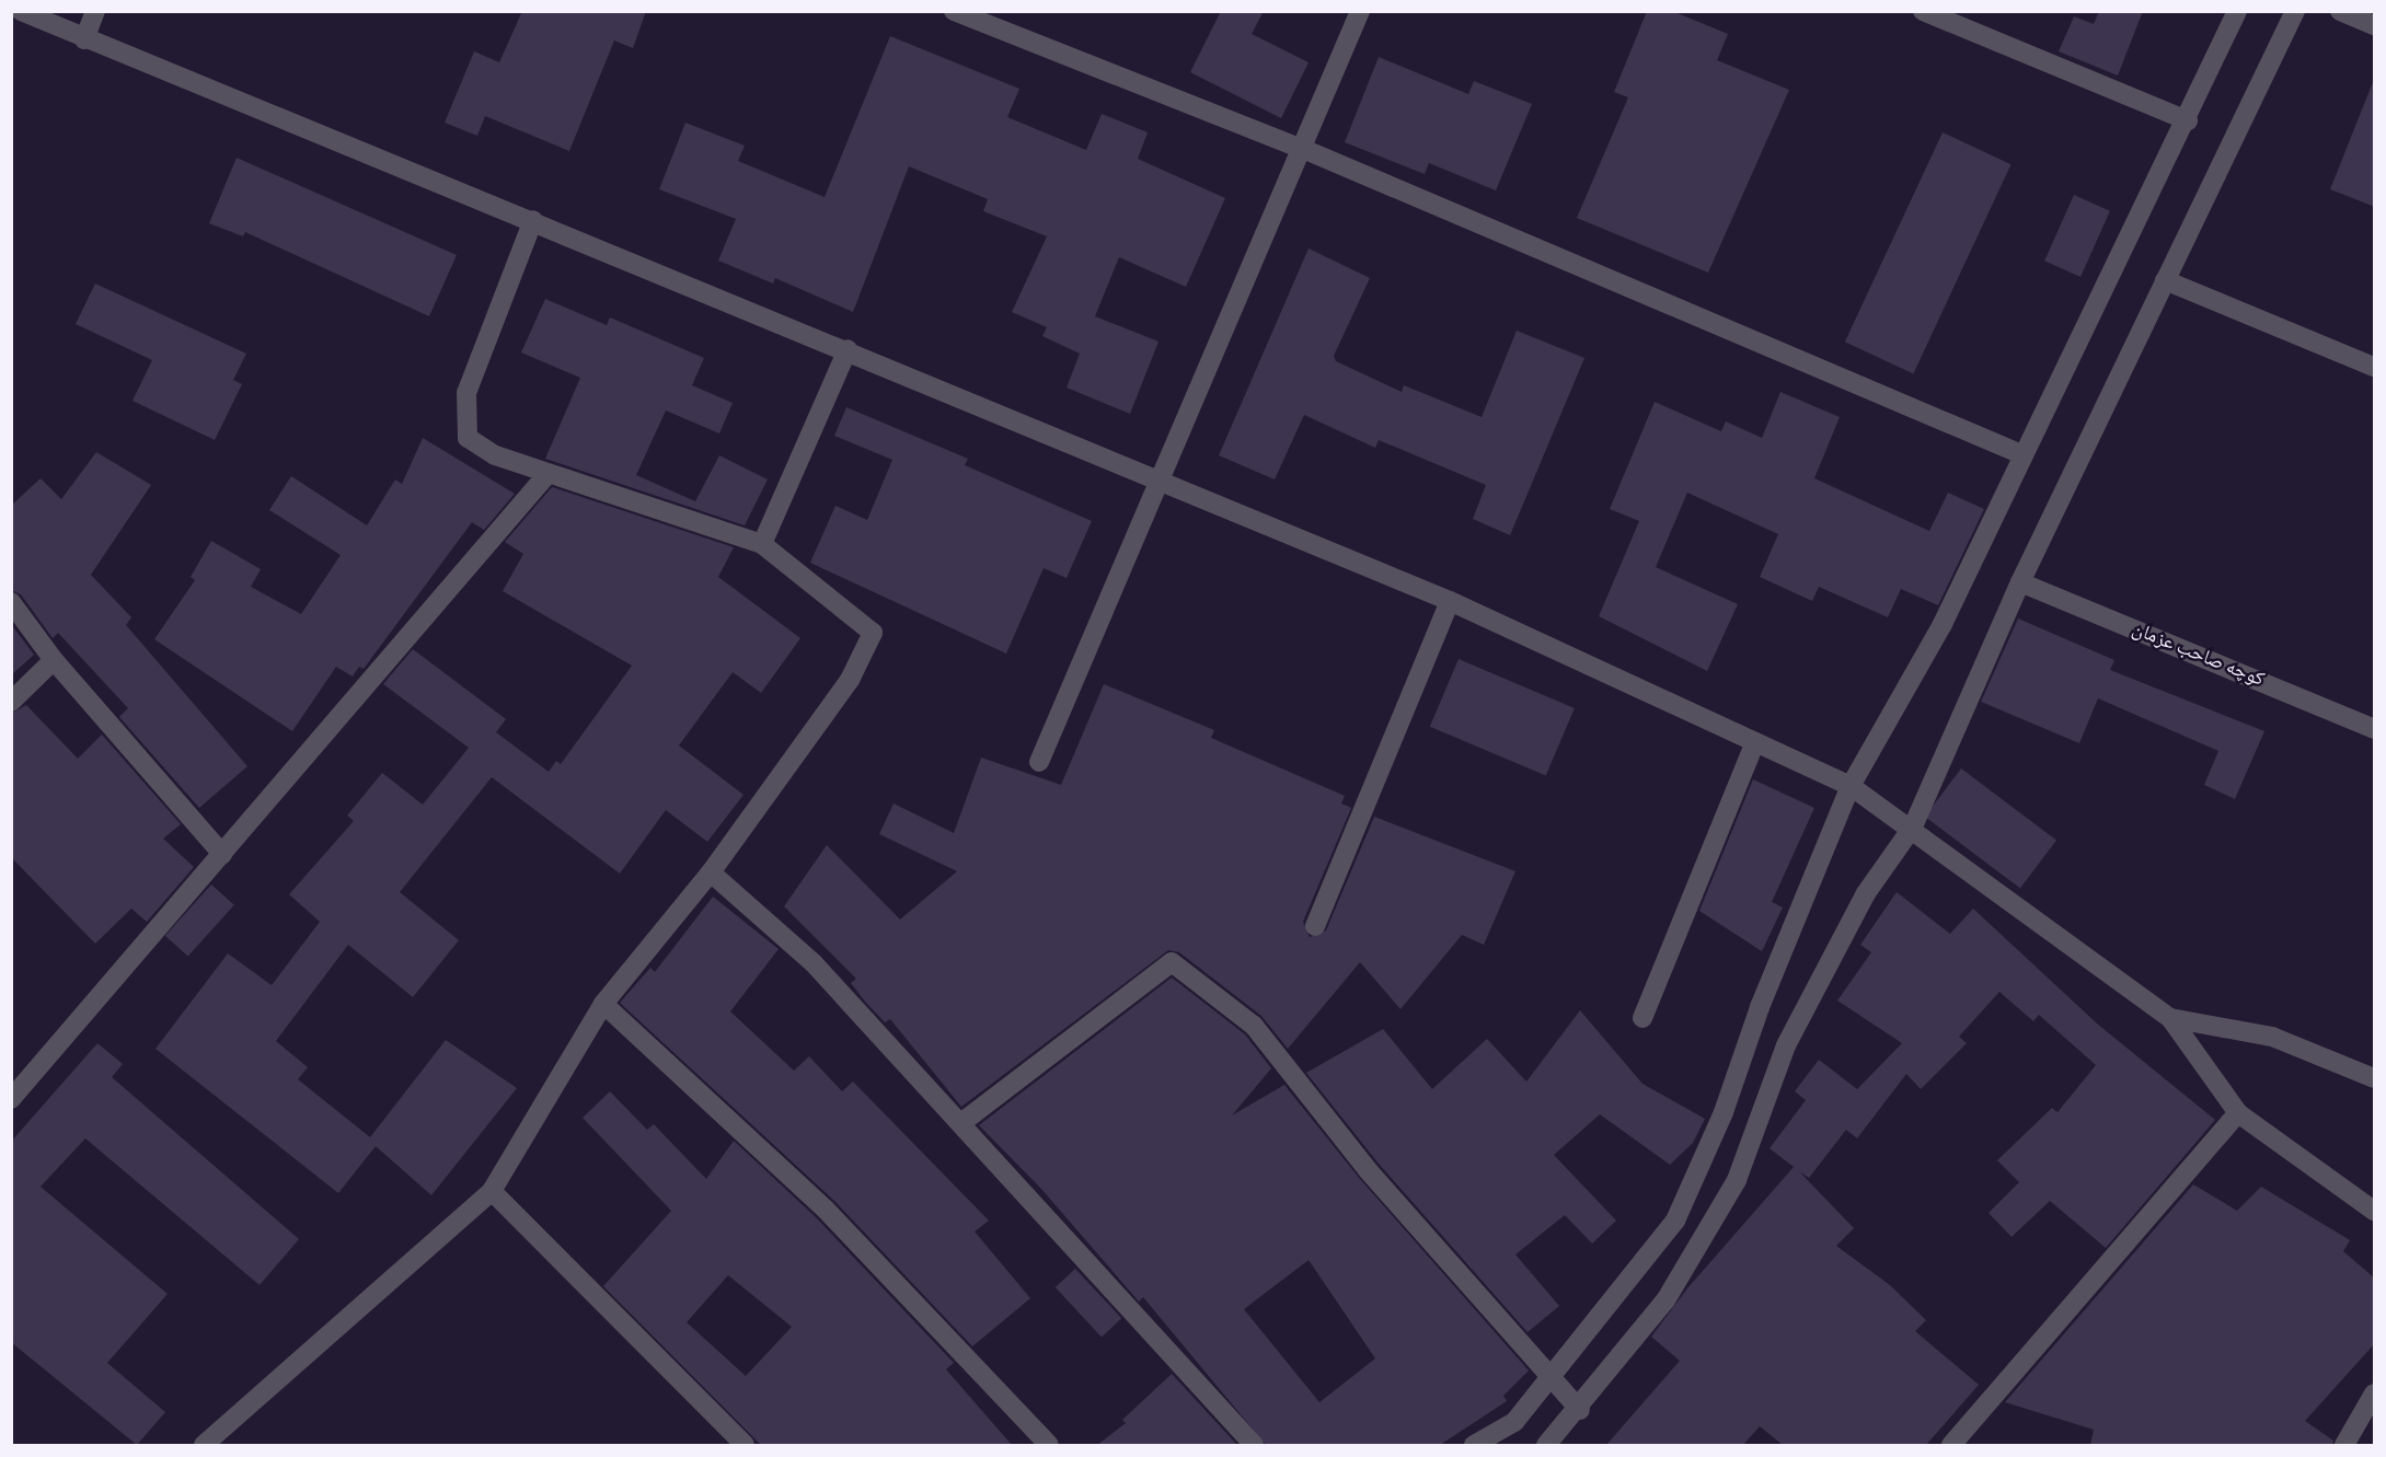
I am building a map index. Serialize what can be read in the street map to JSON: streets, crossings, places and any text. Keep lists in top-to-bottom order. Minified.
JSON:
{"streets":{"street":["کوچه صاحب عزمان"]}}
